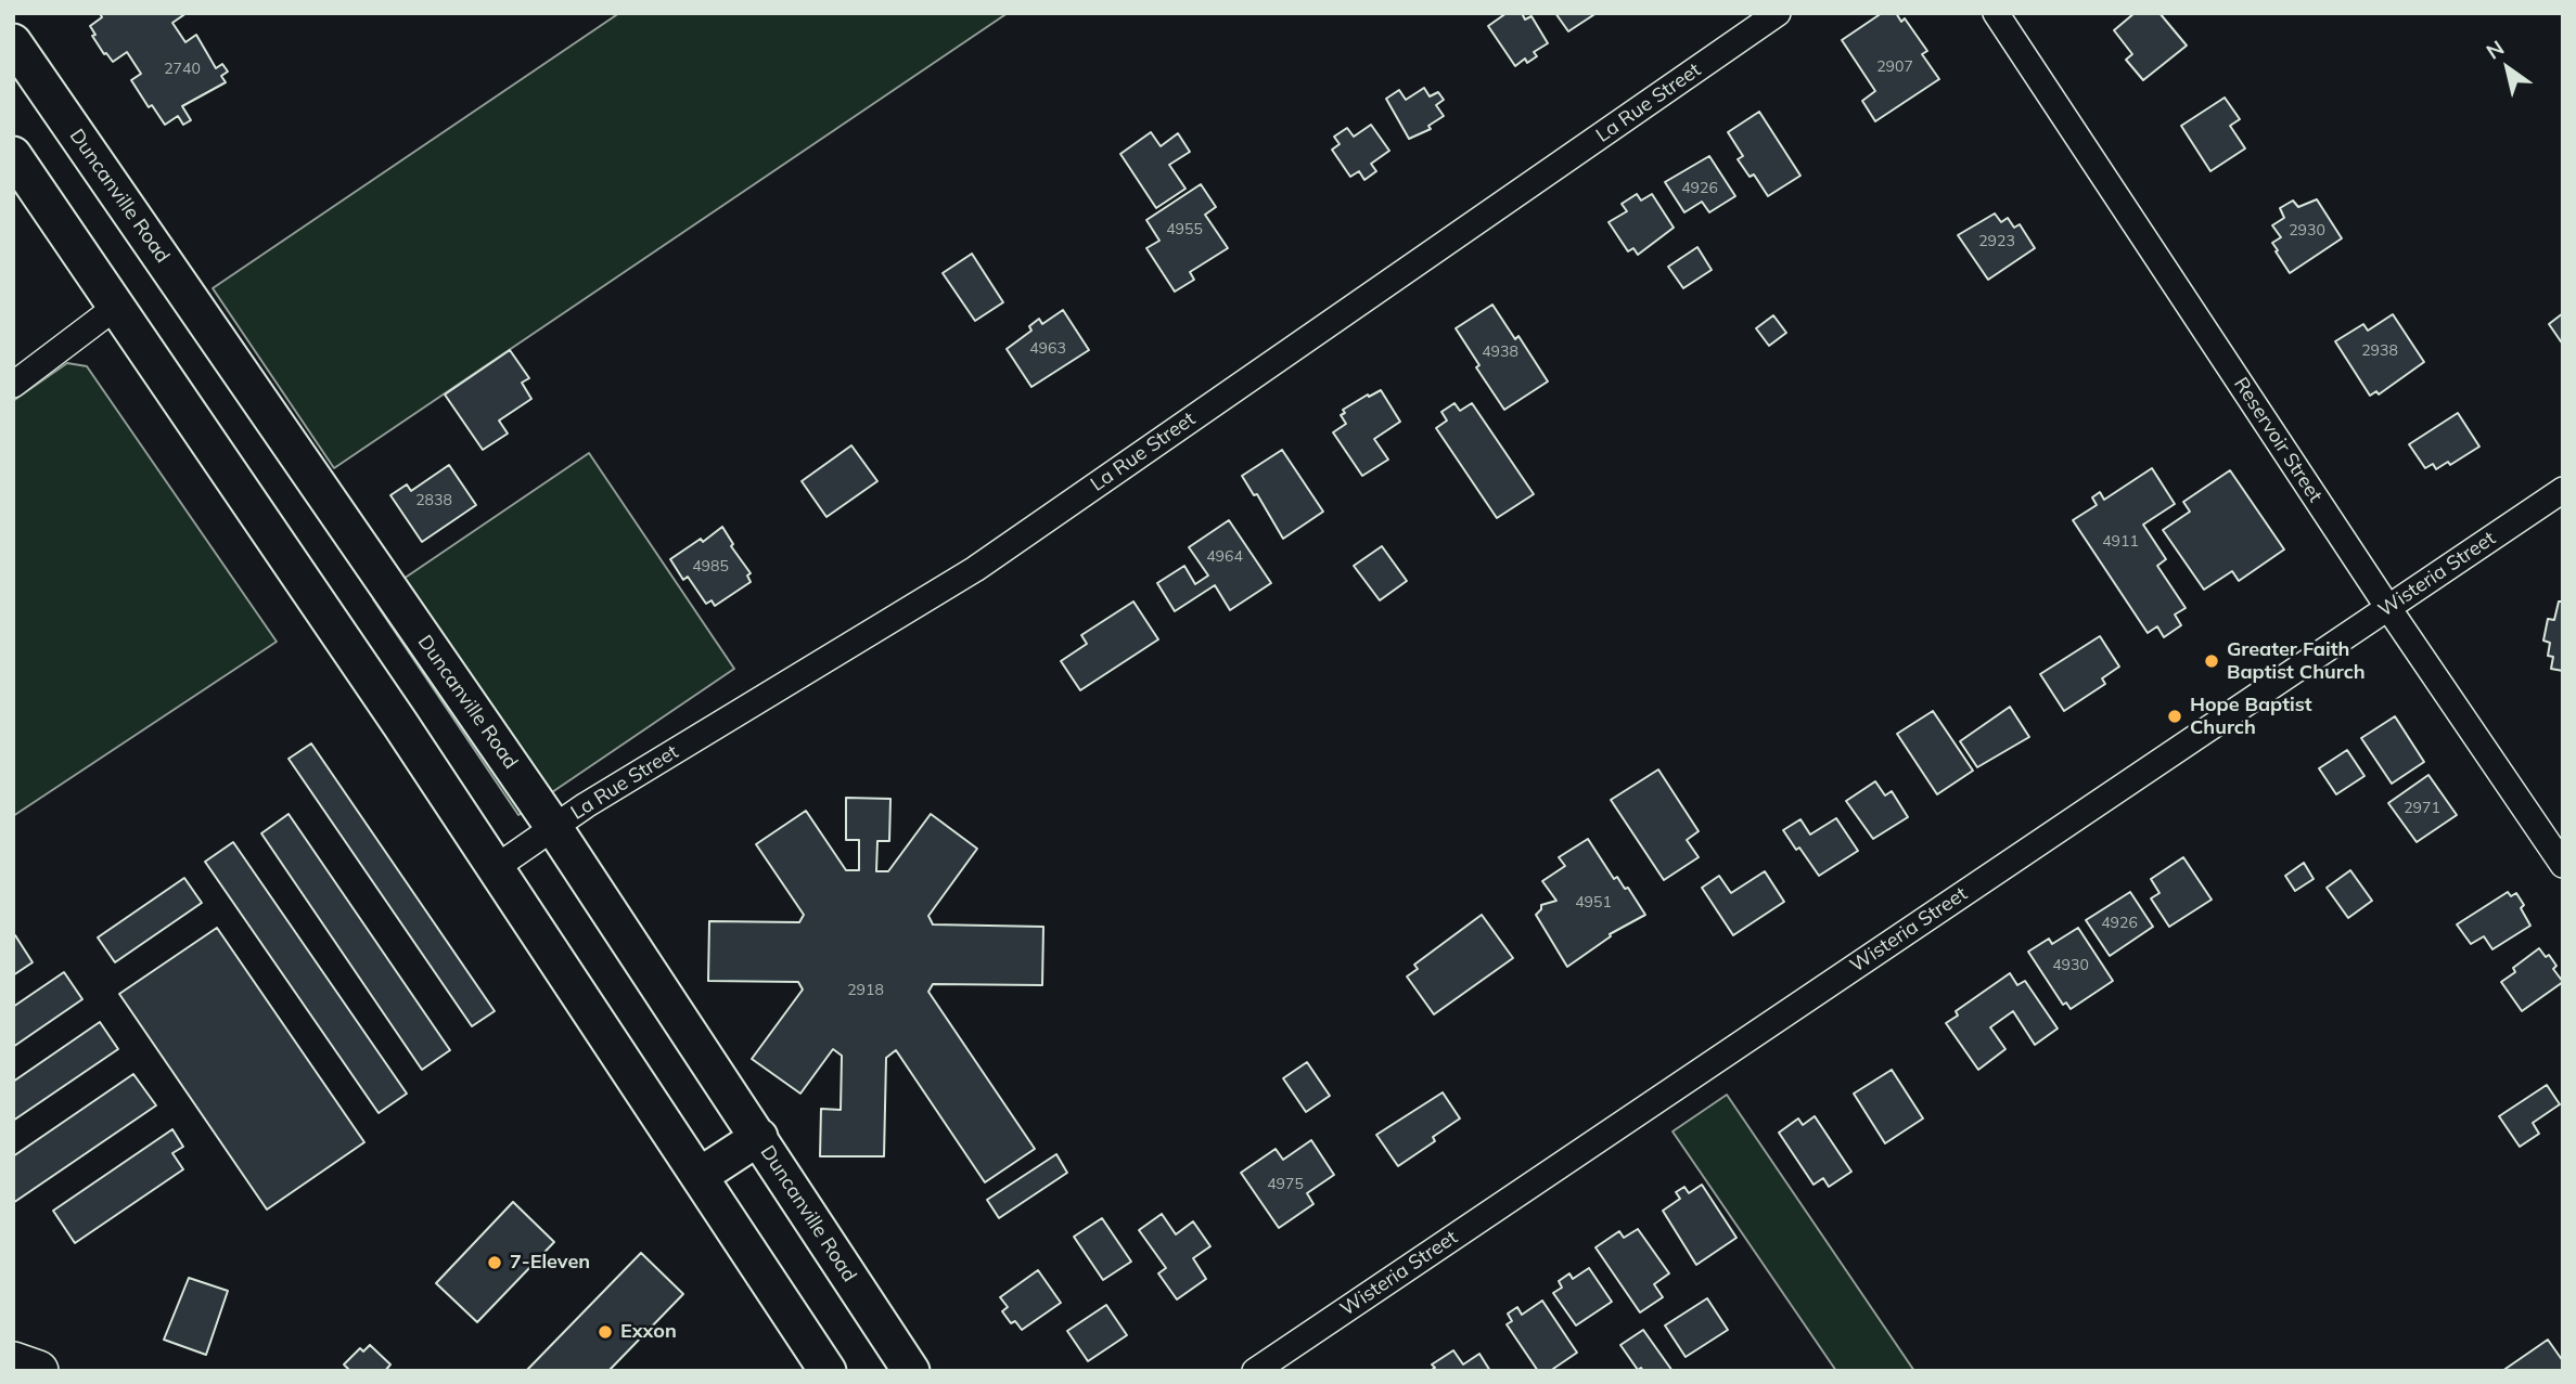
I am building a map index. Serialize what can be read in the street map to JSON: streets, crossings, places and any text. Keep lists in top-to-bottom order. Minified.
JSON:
{"streets":{"main road":["Duncanville Road"],"street":["La Rue Street","Reservoir Street","Wisteria Street"]},"crossings":[["La Rue Street","Duncanville Road"],["Reservoir Street","Wisteria Street"]],"places":["Greater Faith Baptist Church","Hope Baptist Church","7-Eleven","Exxon"],"house_numbers":["2907","2740","4926","4955","2930","2923","4963","2938","4938","2838","4911","4964","4985","2971","4951","4926","4930","2918","4975"],"north":"top left"}
